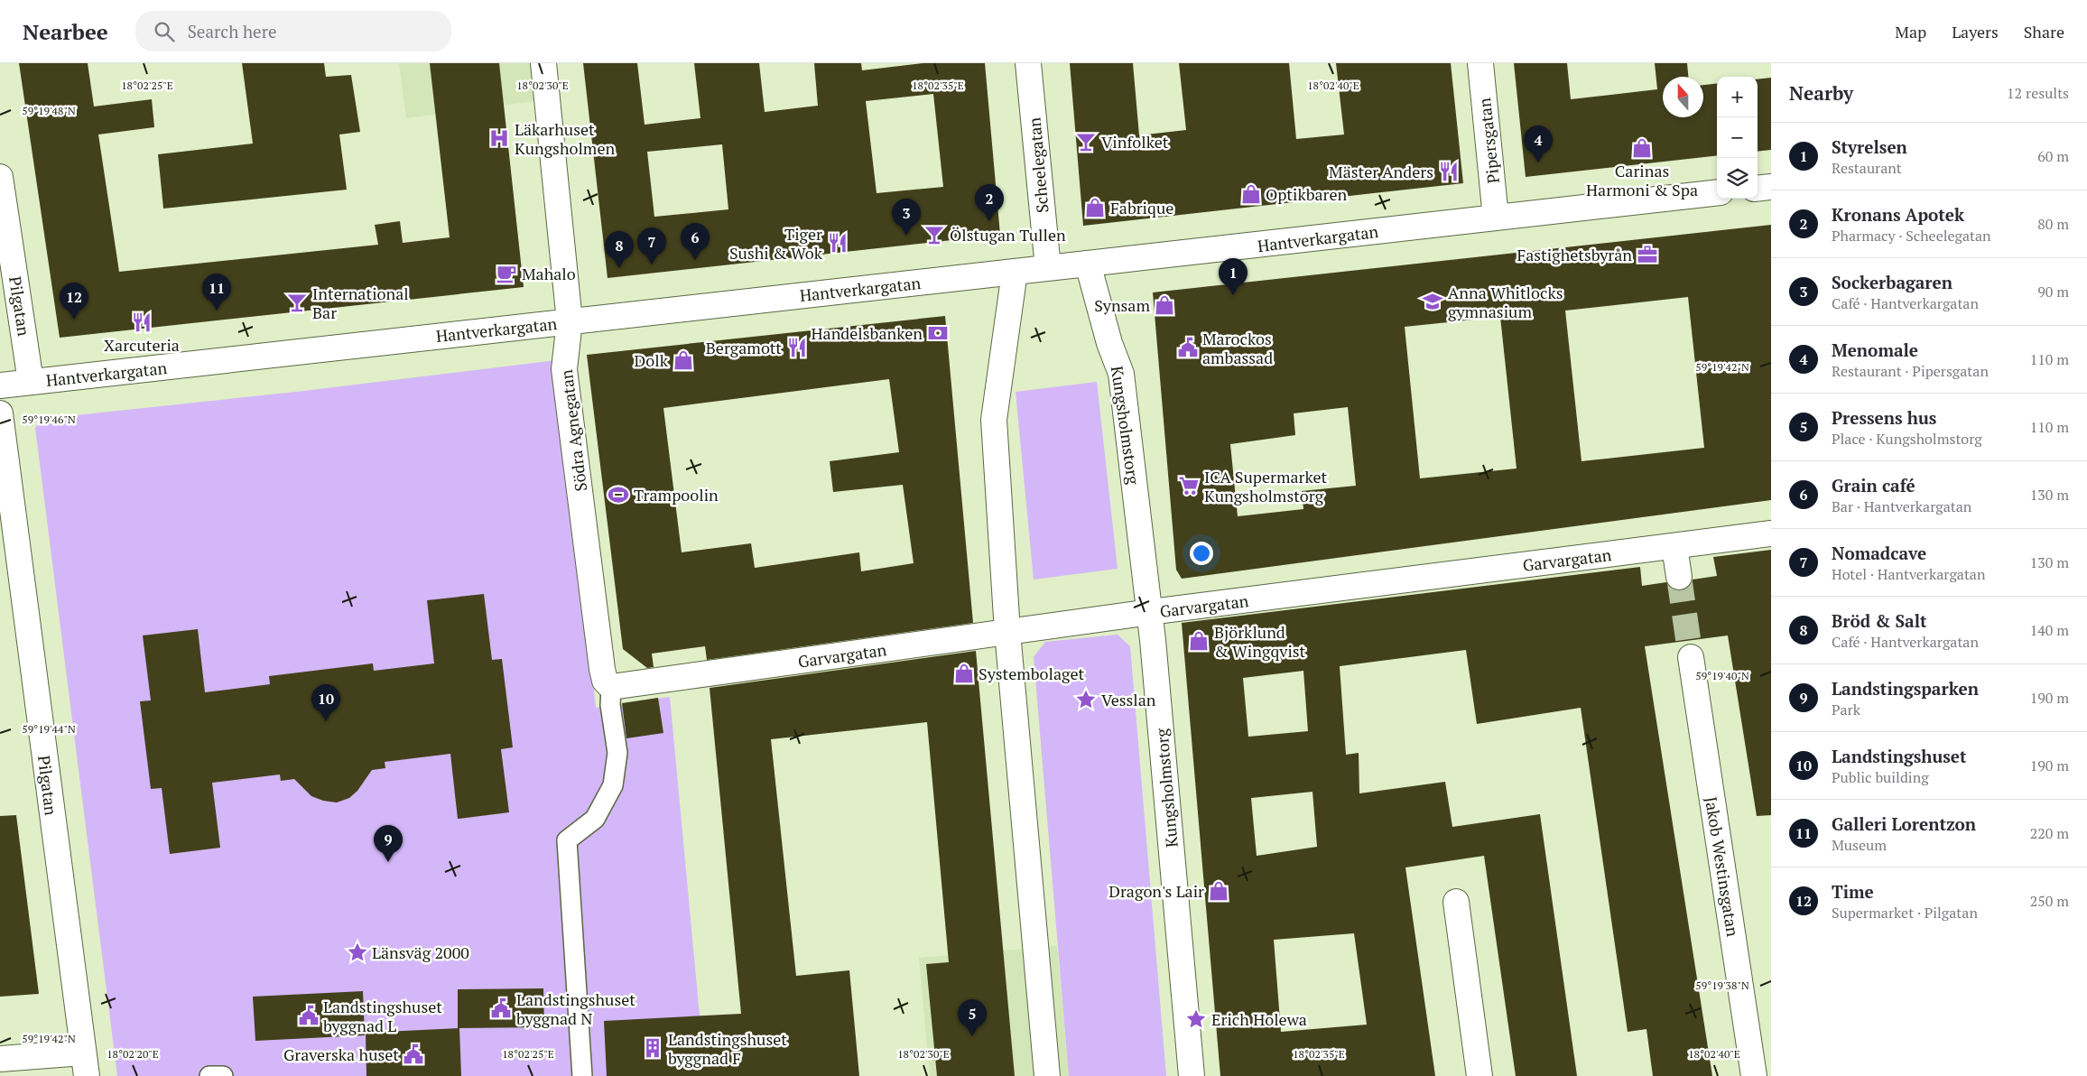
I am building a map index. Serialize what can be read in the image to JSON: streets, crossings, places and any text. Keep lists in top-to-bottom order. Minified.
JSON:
{"streets":{"street":["Pipersgatan","Scheelegatan","Hantverkargatan","Pilgatan","Kungsholmstorg","Södra Agnegatan","Garvargatan","Jakob Westinsgatan"]},"crossings":[["Pipersgatan","Hantverkargatan"],["Scheelegatan","Hantverkargatan"],["Hantverkargatan","Pilgatan"],["Hantverkargatan","Kungsholmstorg"],["Hantverkargatan","Södra Agnegatan"],["Kungsholmstorg","Garvargatan"],["Södra Agnegatan","Garvargatan"]],"places":{"hospital":["Läkarhuset Kungsholmen"],"bar":["Vinfolket","Ölstugan Tullen","International Bar"],"shop":["Carinas Harmoni & Spa","Optikbaren","Fabrique","Synsam","Dolk","Björklund & Wingqvist","Systembolaget","Dragon's Lair"],"restaurant":["Mäster Anders","Tiger Sushi & Wok","Xarcuteria","Bergamott"],"office":["Fastighetsbyrån"],"cafe":["Mahalo"],"school or university":["Anna Whitlocks gymnasium"],"bank":["Handelsbanken"],"public building":["Marockos ambassad","Landstingshuset byggnad N","Landstingshuset byggnad L","Graverska huset"],"supermarket":["ICA Supermarket Kungsholmstorg"],"sports":["Trampoolin"],"place":["Vesslan","Länsväg 2000","Erich Holewa"],"building":["Landstingshuset byggnad F"]},"north":"top","page":{"header":"Nearbee","search":"Search here","nav":["Map","Layers","Share"],"heading":["Nearby","12 results"],"map_buttons":["+","−"],"list":[{"mark":"1","name":"Styrelsen","note":"Restaurant","value":"60 m"},{"mark":"2","name":"Kronans Apotek","note":"Pharmacy · Scheelegatan","value":"80 m"},{"mark":"3","name":"Sockerbagaren","note":"Café · Hantverkargatan","value":"90 m"},{"mark":"4","name":"Menomale","note":"Restaurant · Pipersgatan","value":"110 m"},{"mark":"5","name":"Pressens hus","note":"Place · Kungsholmstorg","value":"110 m"},{"mark":"6","name":"Grain café","note":"Bar · Hantverkargatan","value":"130 m"},{"mark":"7","name":"Nomadcave","note":"Hotel · Hantverkargatan","value":"130 m"},{"mark":"8","name":"Bröd & Salt","note":"Café · Hantverkargatan","value":"140 m"},{"mark":"9","name":"Landstingsparken","note":"Park","value":"190 m"},{"mark":"10","name":"Landstingshuset","note":"Public building","value":"190 m"},{"mark":"11","name":"Galleri Lorentzon","note":"Museum","value":"220 m"},{"mark":"12","name":"Time","note":"Supermarket · Pilgatan","value":"250 m"}],"pins":["4","2","3","6","7","8","1","11","12","10","9","5"]},"coordinates":["18°02'25\"E","18°02'30\"E","18°02'35\"E","18°02'40\"E","59°19'48\"N","59°19'42\"N","59°19'46\"N","59°19'40\"N","59°19'44\"N","59°19'38\"N","18°02'20\"E"]}
